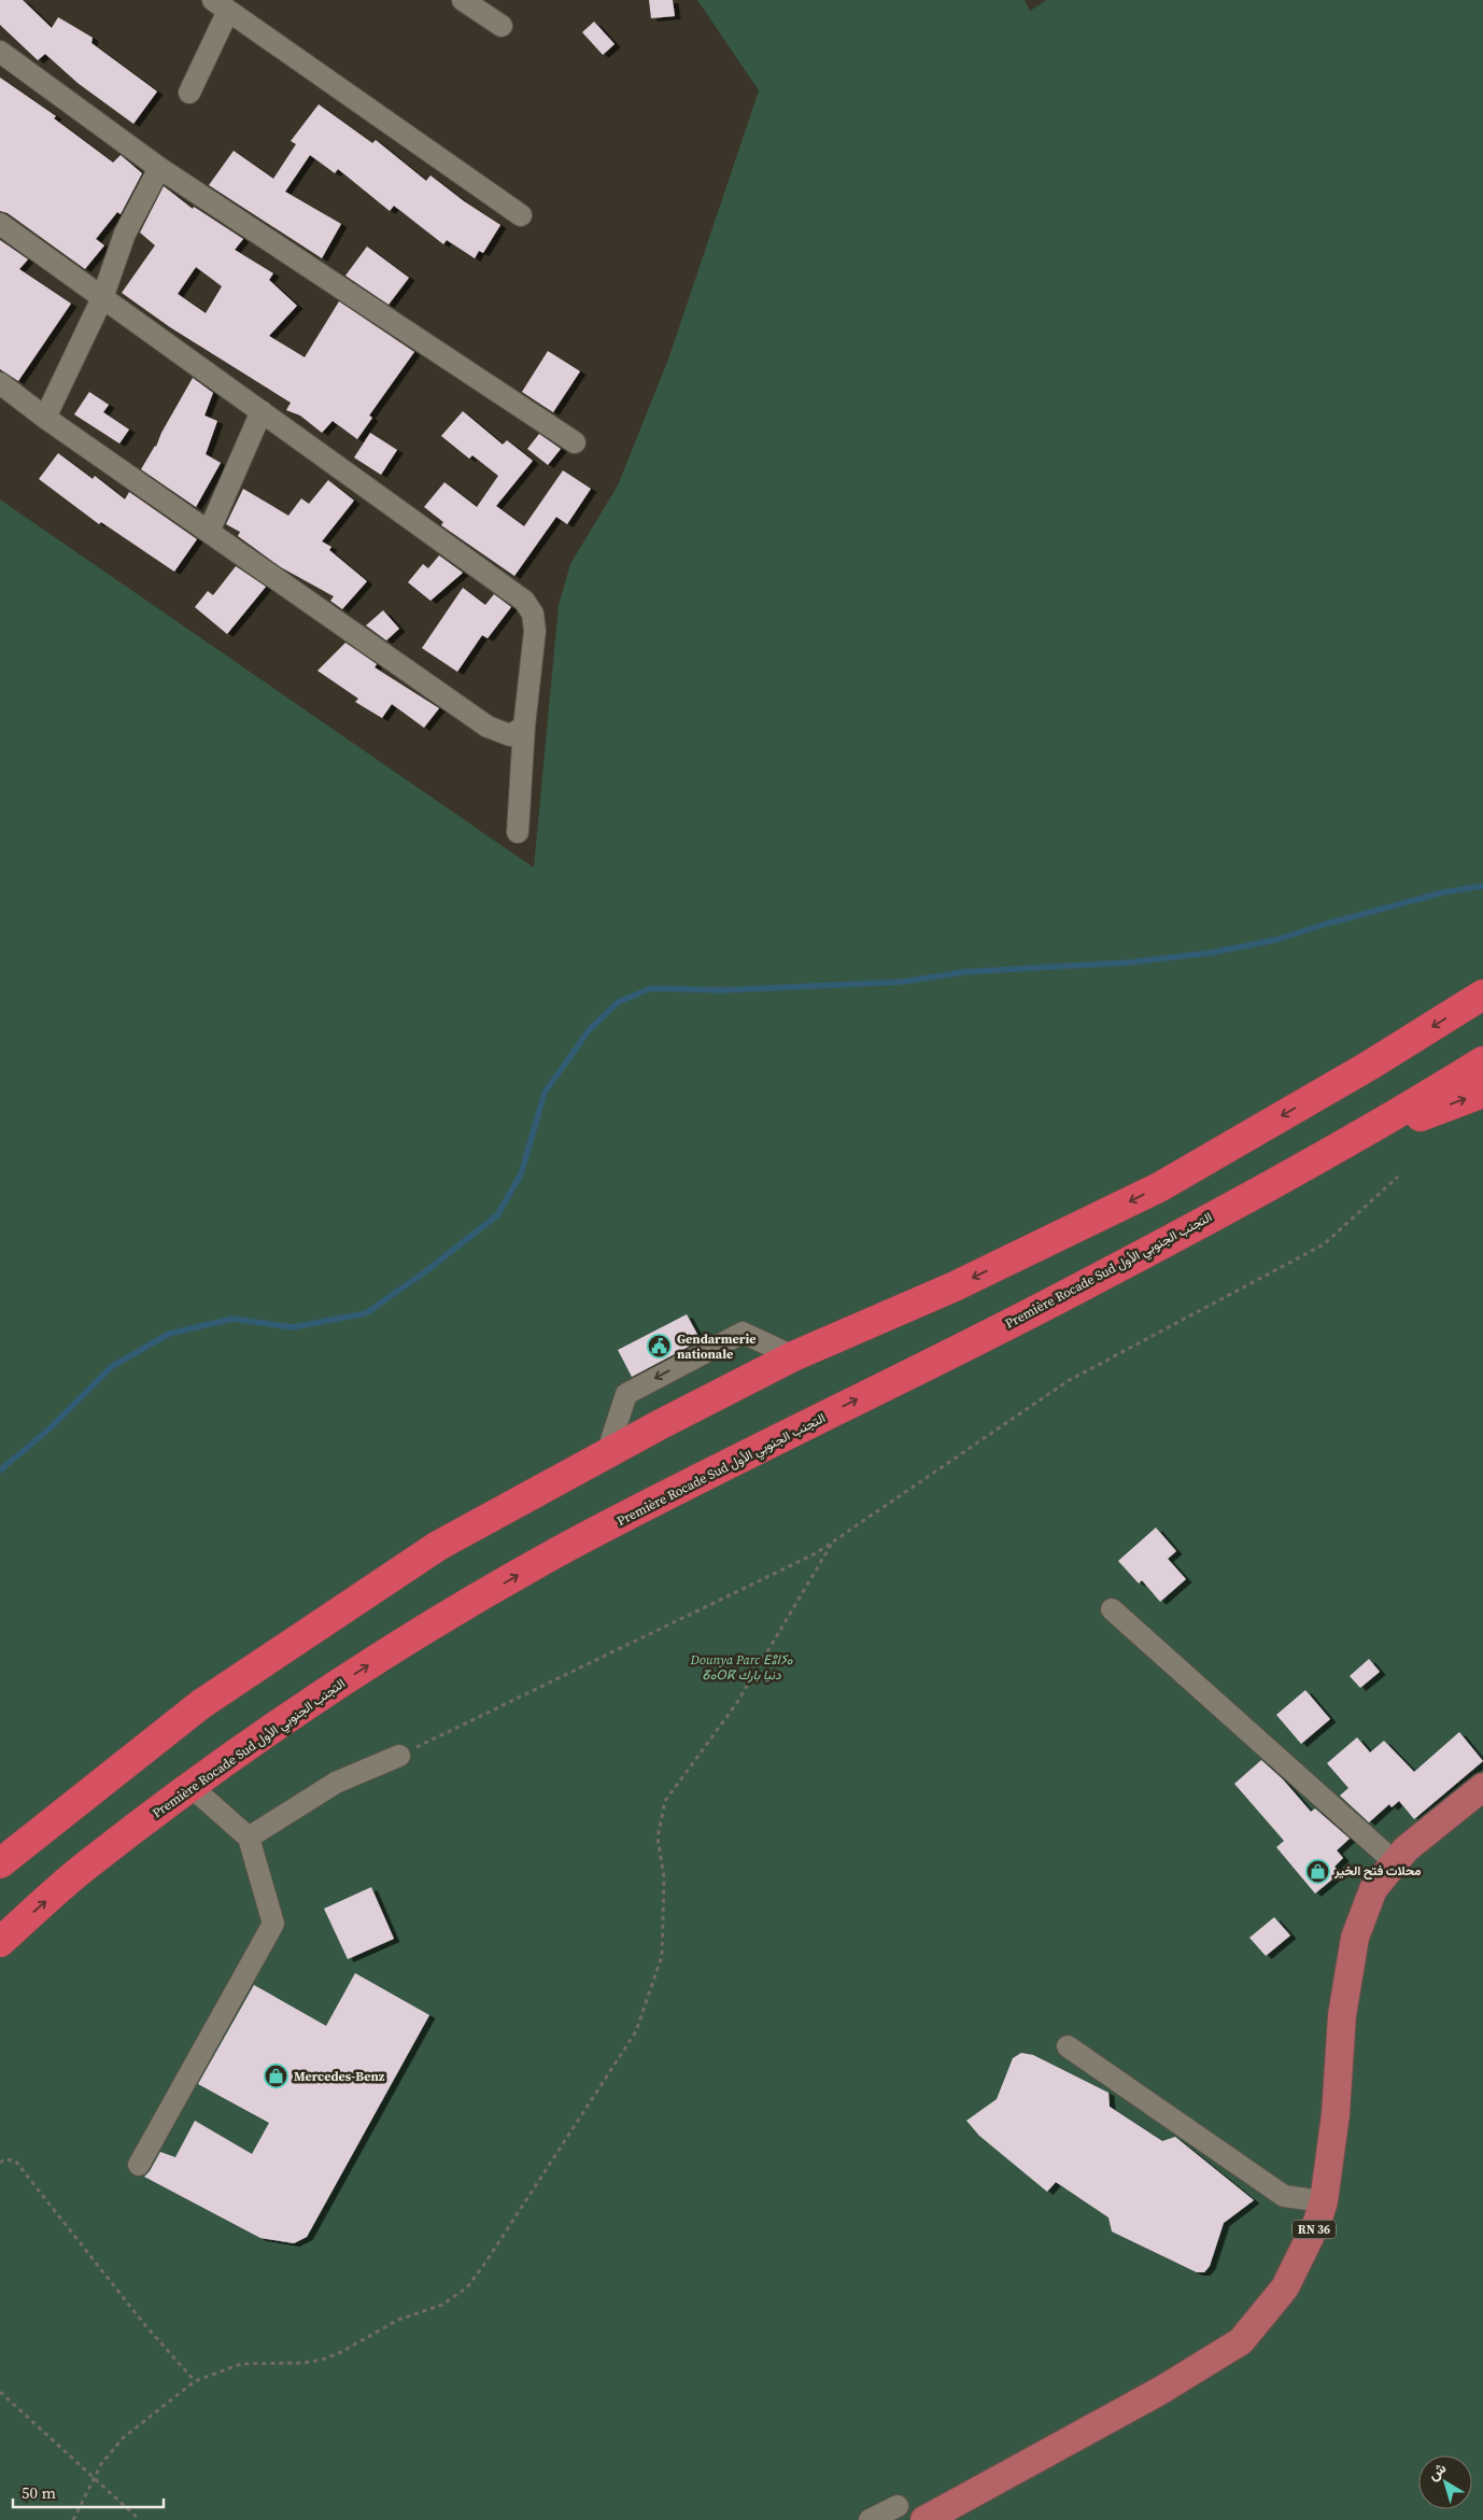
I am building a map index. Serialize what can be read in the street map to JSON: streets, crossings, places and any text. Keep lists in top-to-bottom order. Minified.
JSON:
{"streets":{"highway":["Première Rocade Sud التجنب الجنوبي الأول"],"main road":["RN 36"]},"parks":["Dounya Parc ⴹⵓⵏⵢⴰ ⵒⴰⵔⴽ دنيا بارك"],"places":{"public building":["Gendarmerie nationale"],"shop":["محلات فتح الخير","Mercedes-Benz"]},"scale_bar":"50 m","north":"top left"}
